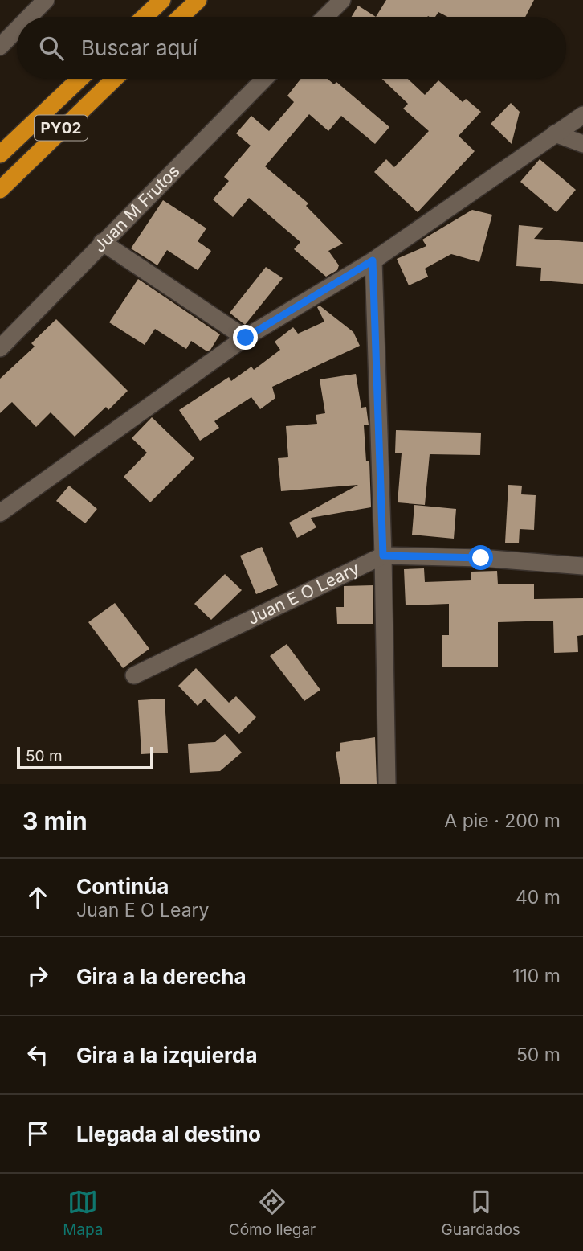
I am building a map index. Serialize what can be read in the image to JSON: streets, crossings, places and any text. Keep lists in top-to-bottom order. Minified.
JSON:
{"streets":{"highway":["PY02"],"street":["Juan M Frutos","Juan E O Leary"]},"scale_bar":"50 m","page":{"search":"Buscar aquí","scale":"50 m","heading":["3 min","A pie · 200 m"],"list":[["Continúa","Juan E O Leary","40 m"],["Gira a la derecha","110 m"],["Gira a la izquierda","50 m"],"Llegada al destino"],"nav":["Mapa","Cómo llegar","Guardados"]}}
